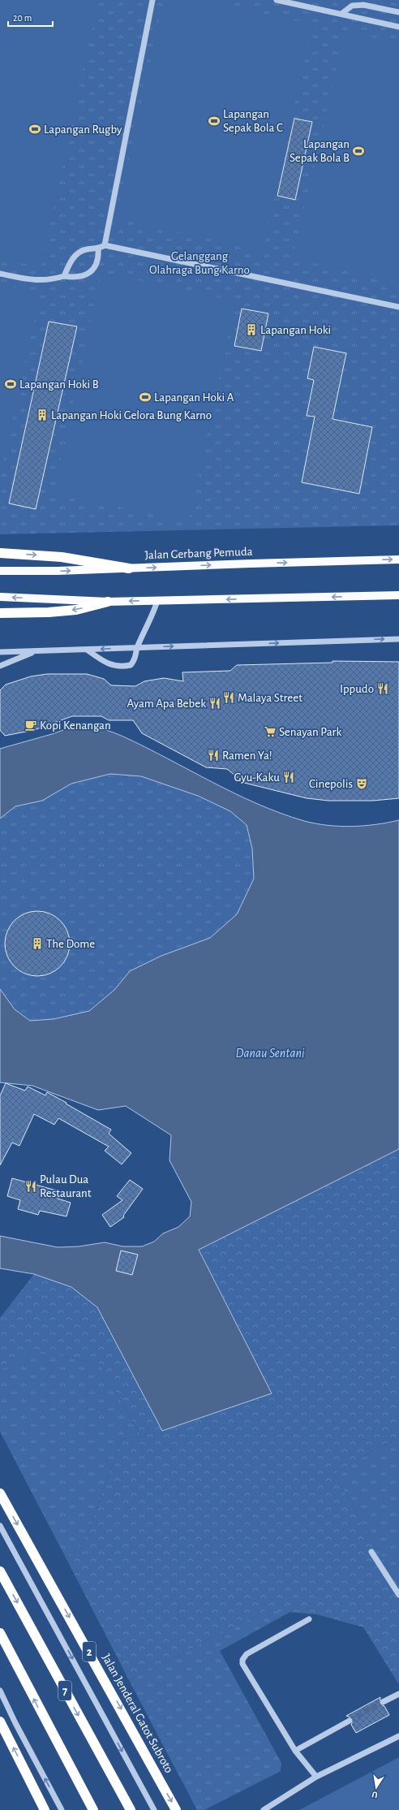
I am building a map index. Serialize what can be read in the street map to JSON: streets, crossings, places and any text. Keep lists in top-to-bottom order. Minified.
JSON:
{"streets":{"highway":["2","7","Jalan Jenderal Gatot Subroto"],"main road":["Jalan Gerbang Pemuda"]},"water":["Danau Sentani"],"parks":["Gelanggang Olahraga Bung Karno"],"places":{"sports":["Lapangan Sepak Bola C","Lapangan Rugby","Lapangan Sepak Bola B","Lapangan Hoki B","Lapangan Hoki A"],"building":["Lapangan Hoki","Lapangan Hoki Gelora Bung Karno","The Dome"],"restaurant":["Ippudo","Malaya Street","Ayam Apa Bebek","Ramen Ya!","Gyu-Kaku","Pulau Dua Restaurant"],"cafe":["Kopi Kenangan"],"supermarket":["Senayan Park"],"theatre":["Cinepolis"]},"scale_bar":"20 m","north":"bottom"}
